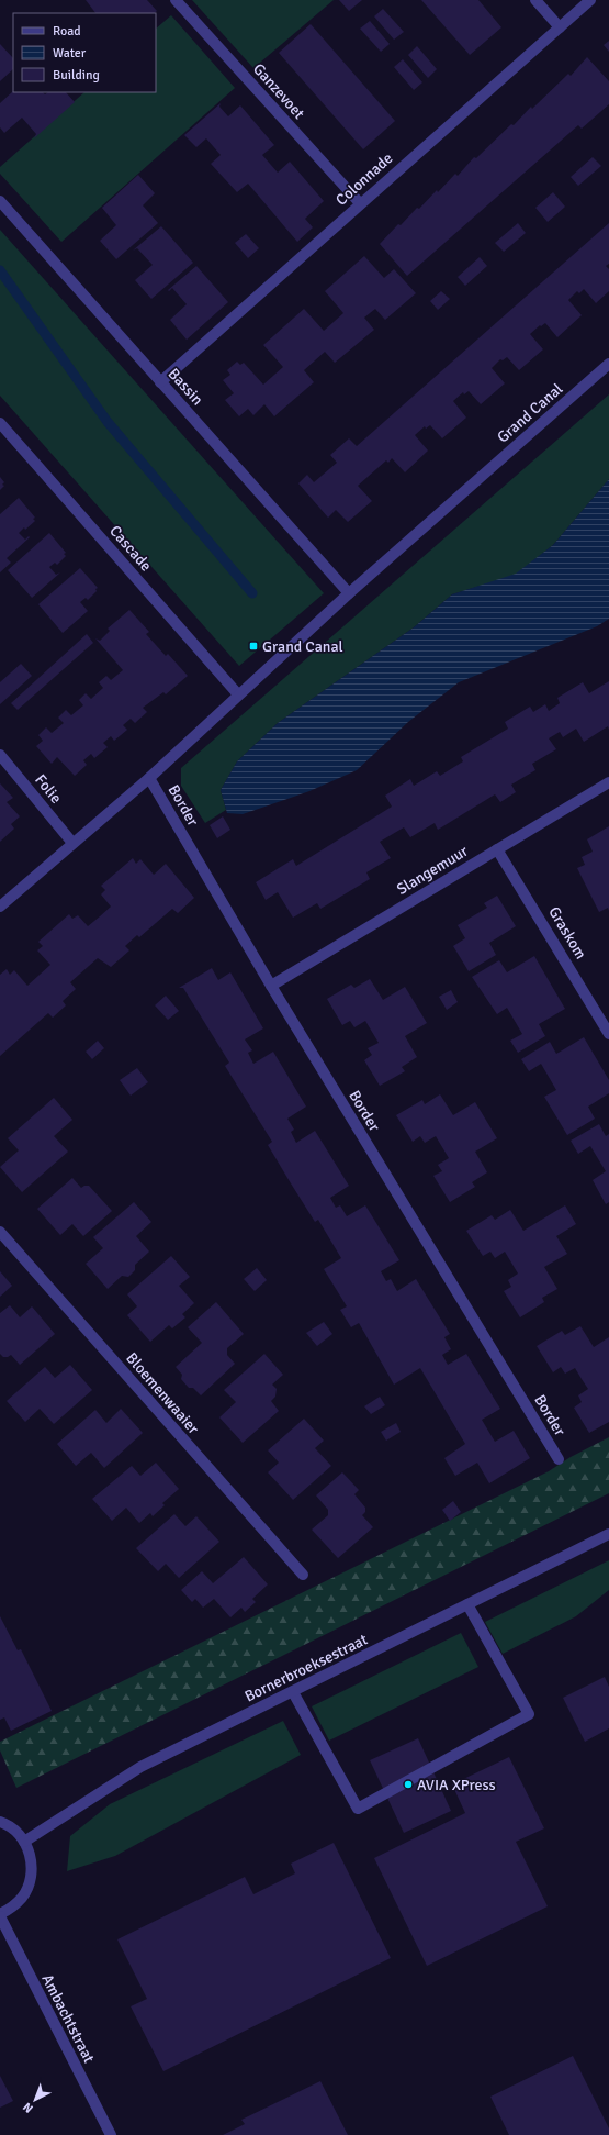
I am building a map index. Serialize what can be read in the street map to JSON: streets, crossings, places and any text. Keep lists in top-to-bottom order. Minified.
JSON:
{"streets":{"street":["Ganzevoet","Colonnade","Bassin","Grand Canal","Cascade","Folie","Border","Slangemuur","Graskom","Bloemenwaaier","Bornerbroeksestraat","Ambachtstraat"]},"crossings":[["Ganzevoet","Colonnade"],["Colonnade","Bassin"],["Bassin","Grand Canal"],["Grand Canal","Cascade"],["Grand Canal","Folie"],["Grand Canal","Border"],["Border","Slangemuur"],["Slangemuur","Graskom"]],"places":{"transit":["Grand Canal"],"other":["AVIA XPress"]},"legend":["Road","Water","Building"],"north":"bottom left"}
